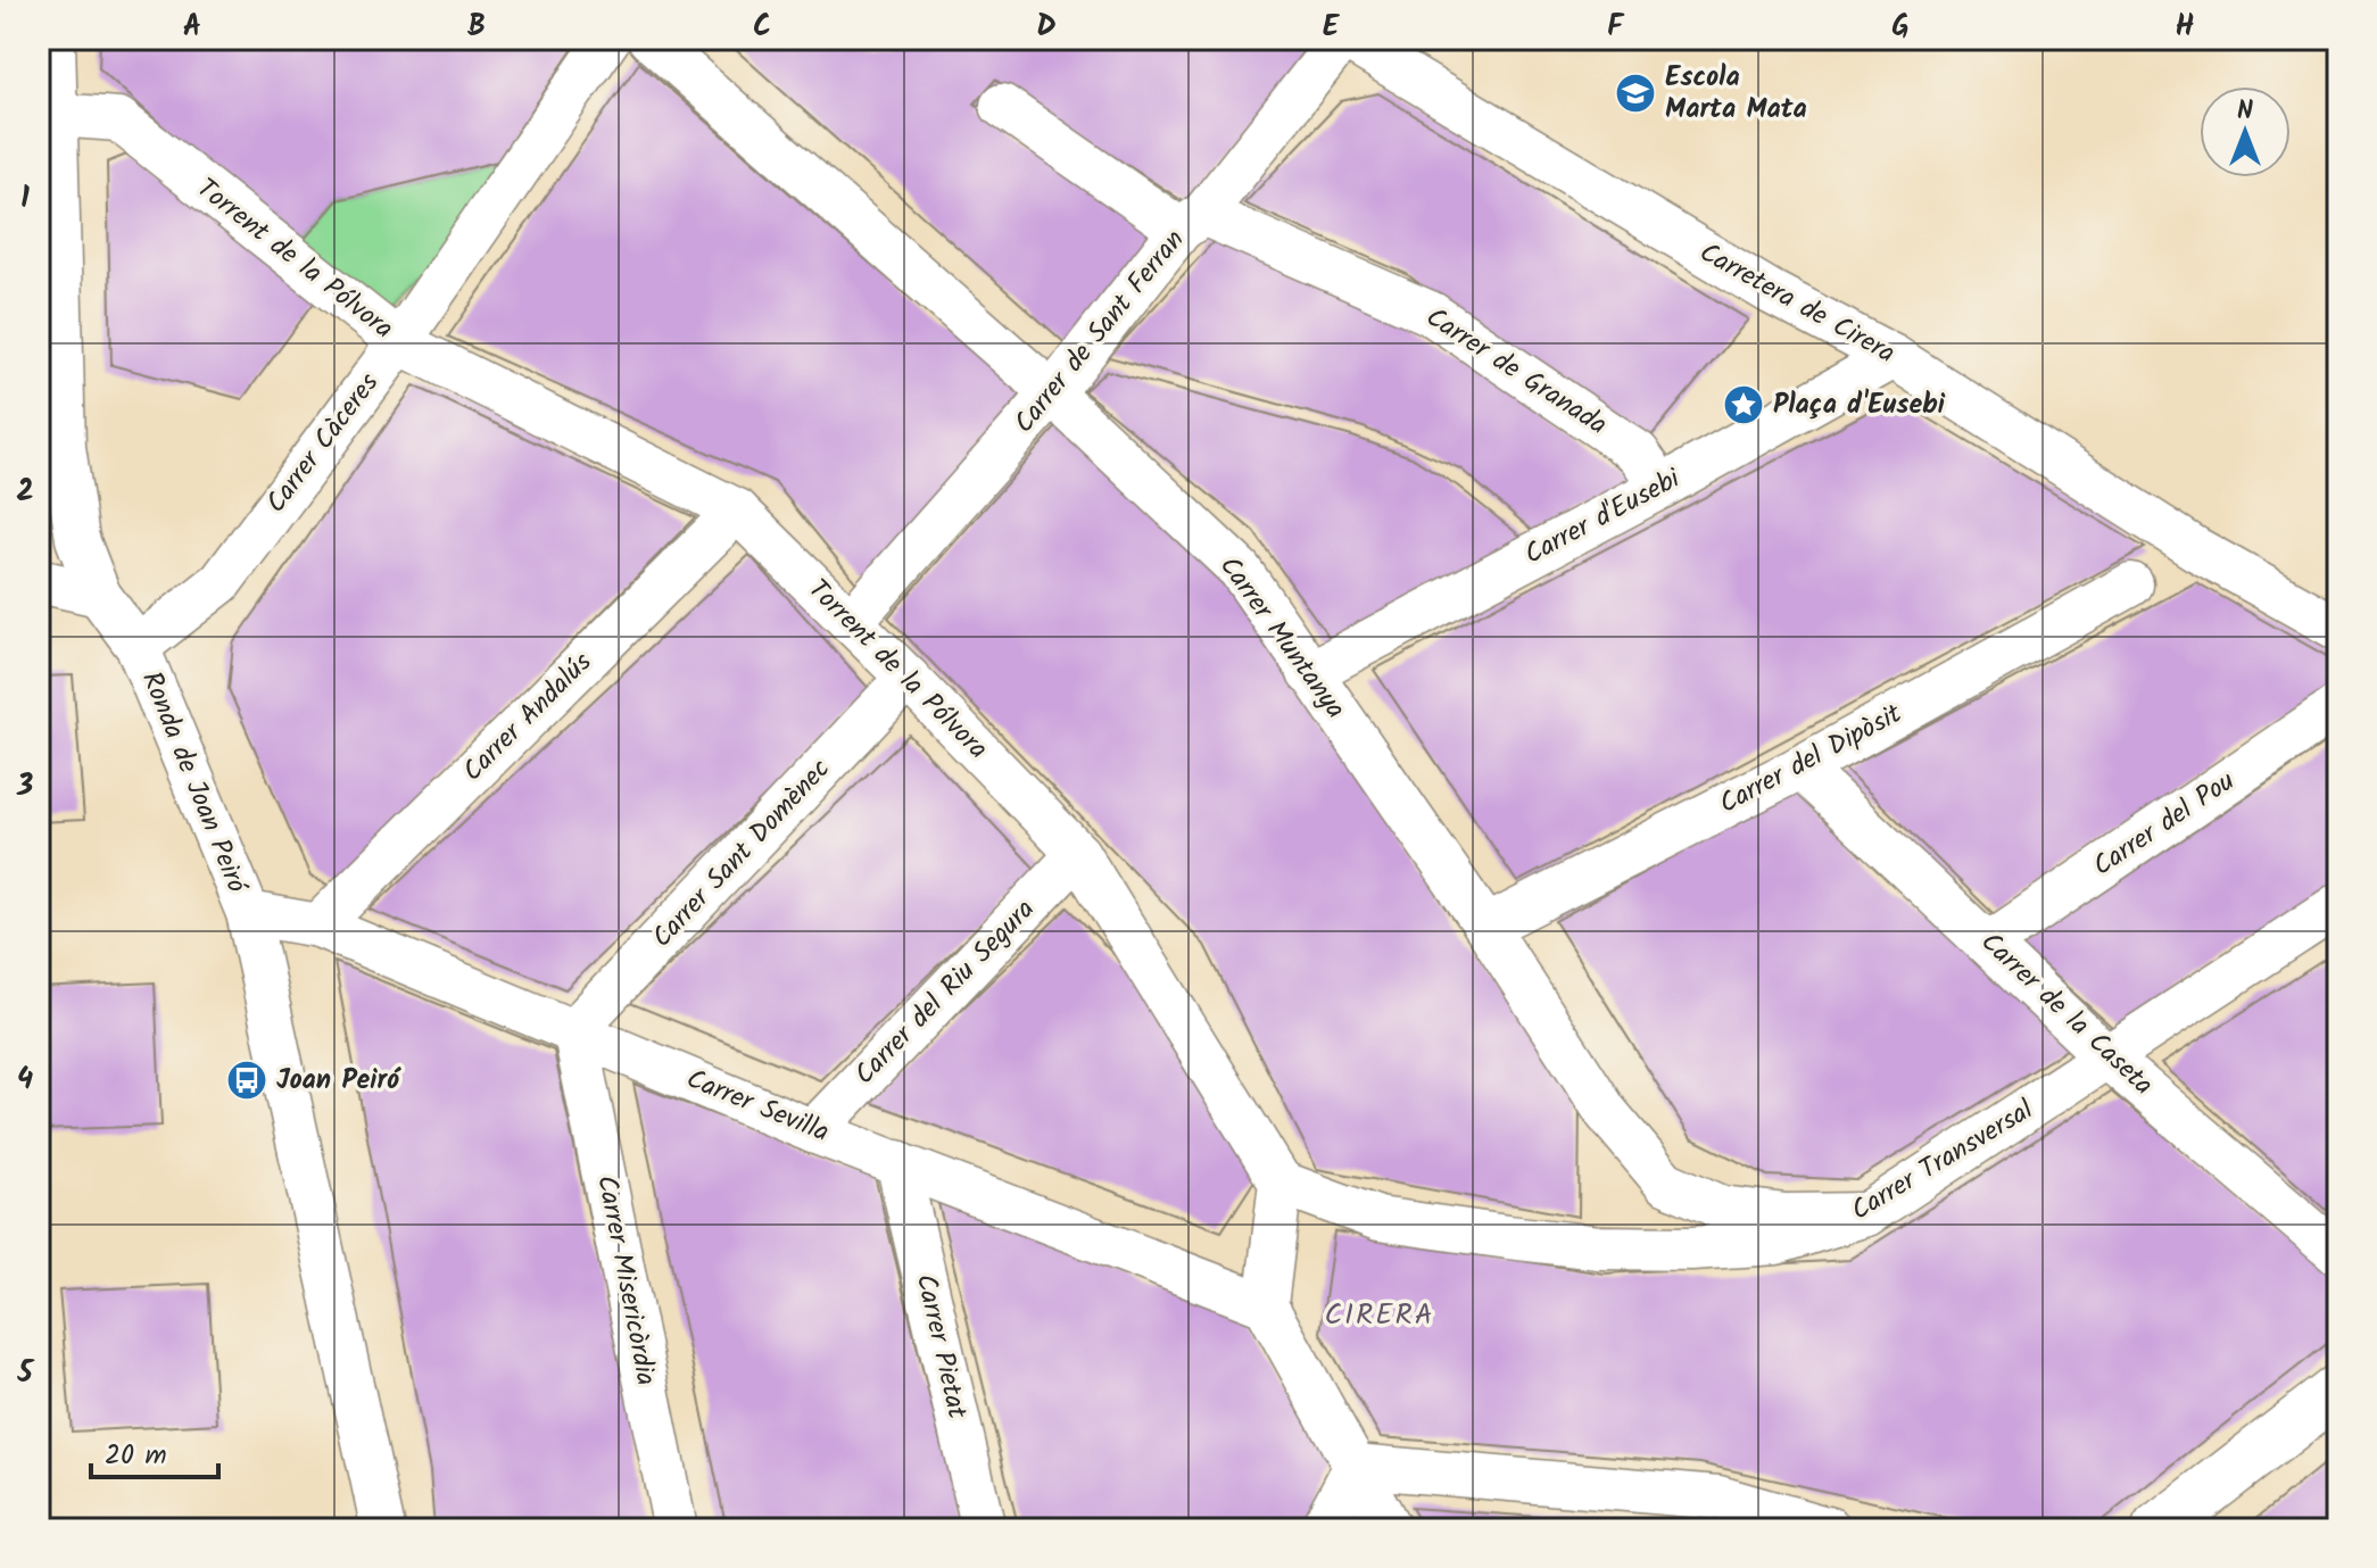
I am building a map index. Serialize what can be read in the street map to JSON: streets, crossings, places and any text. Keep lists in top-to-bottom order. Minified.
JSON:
{"streets":{"street":["Torrent de la Pólvora","Carretera de Cirera","Carrer de Sant Ferran","Carrer de Granada","Carrer Càceres","Carrer d'Eusebi","Carrer Muntanya","Carrer Andalús","Carrer del Dipòsit","Ronda de Joan Peiró","Carrer del Pou","Carrer Sant Domènec","Carrer del Riu Segura","Carrer de la Caseta","Carrer Sevilla","Carrer Transversal","Carrer Misericòrdia","Carrer Pietat"]},"crossings":[["Torrent de la Pólvora","Carrer de Sant Ferran"],["Torrent de la Pólvora","Carrer Càceres"],["Torrent de la Pólvora","Carrer Andalús"],["Torrent de la Pólvora","Ronda de Joan Peiró"],["Torrent de la Pólvora","Carrer Sant Domènec"],["Torrent de la Pólvora","Carrer del Riu Segura"],["Torrent de la Pólvora","Carrer Transversal"],["Carretera de Cirera","Carrer de Sant Ferran"],["Carretera de Cirera","Carrer d'Eusebi"],["Carrer de Sant Ferran","Carrer de Granada"],["Carrer de Sant Ferran","Carrer Muntanya"],["Carrer de Granada","Carrer d'Eusebi"],["Carrer Càceres","Ronda de Joan Peiró"],["Carrer d'Eusebi","Carrer Muntanya"],["Carrer Muntanya","Carrer del Dipòsit"],["Carrer Muntanya","Carrer Transversal"],["Carrer Andalús","Carrer Sevilla"],["Carrer del Dipòsit","Carrer de la Caseta"],["Ronda de Joan Peiró","Carrer Sevilla"],["Carrer del Pou","Carrer de la Caseta"],["Carrer Sant Domènec","Carrer Sevilla"],["Carrer Sant Domènec","Carrer Misericòrdia"],["Carrer del Riu Segura","Carrer Sevilla"],["Carrer de la Caseta","Carrer Transversal"],["Carrer Sevilla","Carrer Misericòrdia"],["Carrer Sevilla","Carrer Pietat"]],"districts":["CIRERA"],"places":{"school or university":["Escola Marta Mata"],"place":["Plaça d'Eusebi"],"bus stop":["Joan Peiró"]},"scale_bar":"20 m","north":"top","grid":{"columns":["A","B","C","D","E","F","G","H"],"rows":["1","2","3","4","5"]}}
